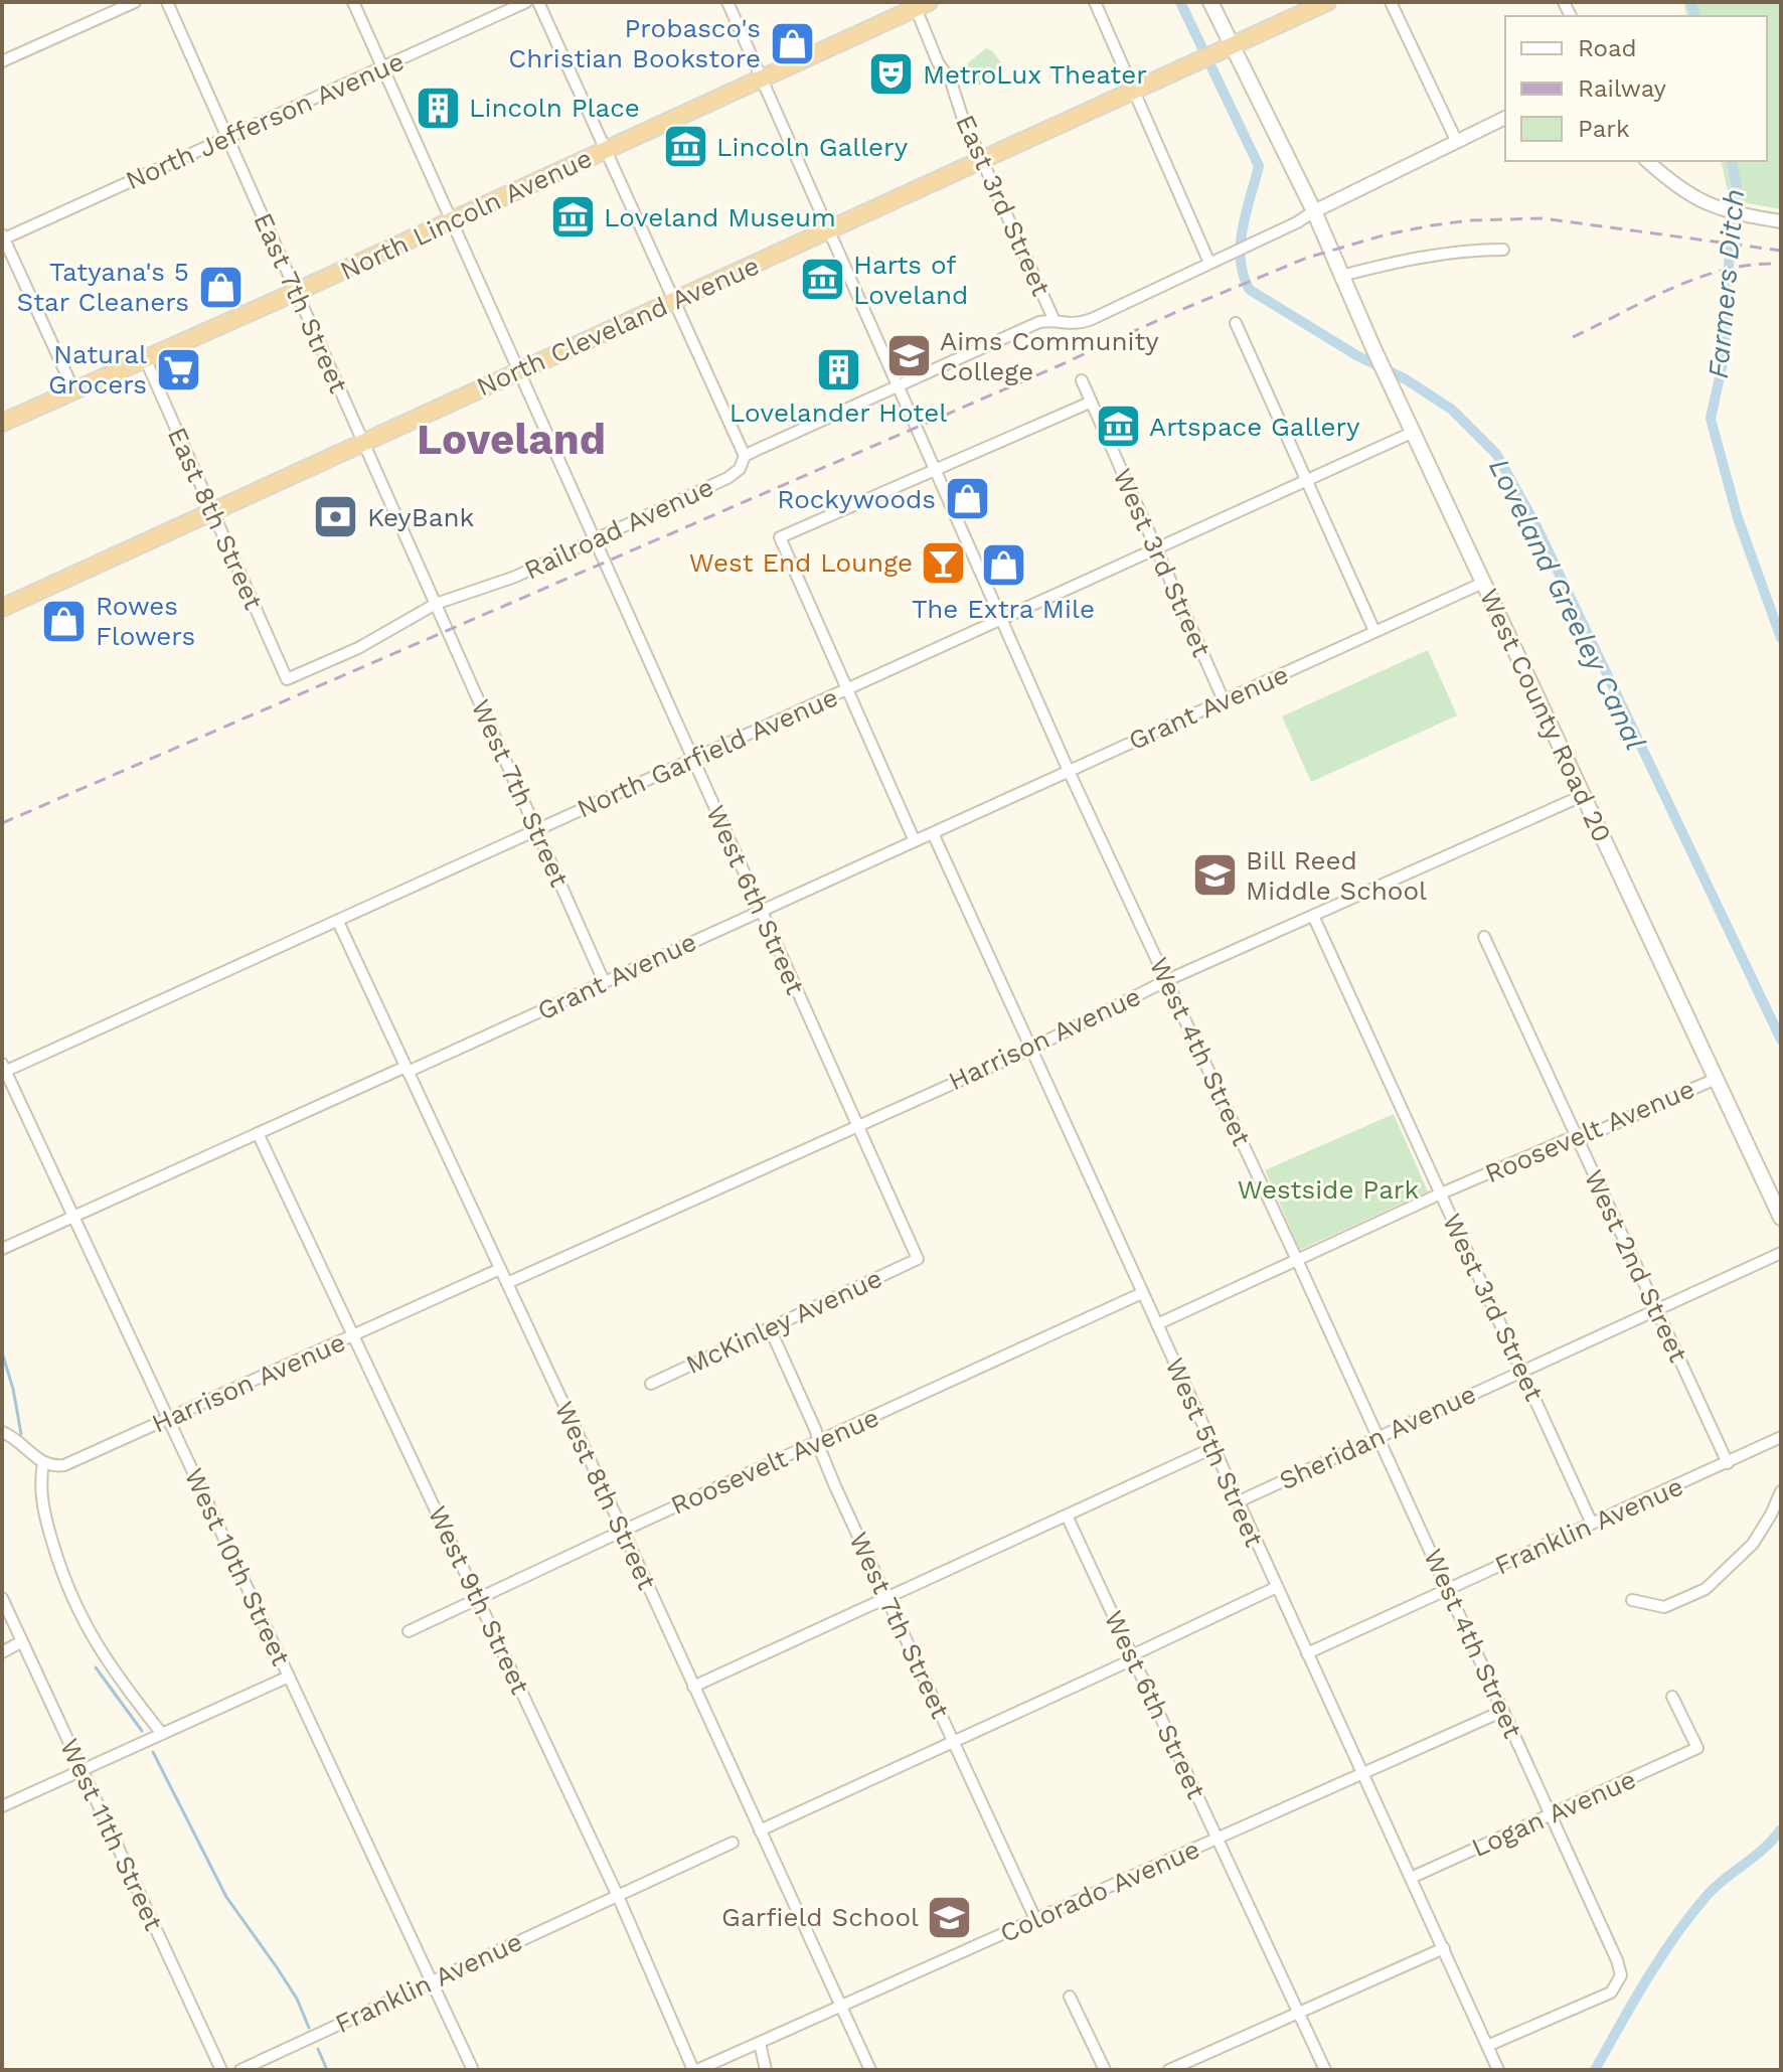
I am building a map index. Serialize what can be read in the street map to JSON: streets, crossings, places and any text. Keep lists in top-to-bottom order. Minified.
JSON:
{"streets":{"highway":["North Lincoln Avenue","North Cleveland Avenue"],"main road":["West County Road 20"],"street":["North Jefferson Avenue","East 3rd Street","East 7th Street","East 8th Street","Railroad Avenue","West 3rd Street","Grant Avenue","North Garfield Avenue","West 7th Street","West 6th Street","Harrison Avenue","West 4th Street","Roosevelt Avenue","West 2nd Street","McKinley Avenue","Sheridan Avenue","West 5th Street","West 8th Street","Franklin Avenue","West 10th Street","West 9th Street","Logan Avenue","West 11th Street","Colorado Avenue"]},"crossings":[["North Jefferson Avenue","East 7th Street"],["North Jefferson Avenue","West 6th Street"],["East 3rd Street","North Lincoln Avenue"],["East 3rd Street","North Cleveland Avenue"],["East 3rd Street","Railroad Avenue"],["North Lincoln Avenue","East 7th Street"],["North Lincoln Avenue","East 8th Street"],["North Lincoln Avenue","West 6th Street"],["North Lincoln Avenue","West 4th Street"],["East 7th Street","North Cleveland Avenue"],["East 7th Street","Railroad Avenue"],["East 7th Street","West 7th Street"],["North Cleveland Avenue","East 8th Street"],["North Cleveland Avenue","West County Road 20"],["North Cleveland Avenue","West 6th Street"],["North Cleveland Avenue","West 4th Street"],["East 8th Street","Railroad Avenue"],["Railroad Avenue","West County Road 20"],["Railroad Avenue","West 7th Street"],["Railroad Avenue","West 6th Street"],["Railroad Avenue","West 4th Street"],["West 3rd Street","Grant Avenue"],["West 3rd Street","North Garfield Avenue"],["West 3rd Street","Harrison Avenue"],["West 3rd Street","Roosevelt Avenue"],["West 3rd Street","Sheridan Avenue"],["West 3rd Street","Franklin Avenue"],["Grant Avenue","West County Road 20"],["Grant Avenue","West 7th Street"],["Grant Avenue","West 6th Street"],["Grant Avenue","West 4th Street"],["Grant Avenue","West 5th Street"],["Grant Avenue","West 8th Street"],["Grant Avenue","West 10th Street"],["Grant Avenue","West 9th Street"],["West County Road 20","North Garfield Avenue"],["West County Road 20","Harrison Avenue"],["West County Road 20","Roosevelt Avenue"],["North Garfield Avenue","West 7th Street"],["North Garfield Avenue","West 6th Street"],["North Garfield Avenue","West 4th Street"],["North Garfield Avenue","West 8th Street"],["North Garfield Avenue","West 10th Street"],["West 7th Street","Roosevelt Avenue"],["West 7th Street","McKinley Avenue"],["West 7th Street","Colorado Avenue"],["West 6th Street","Harrison Avenue"],["West 6th Street","McKinley Avenue"],["West 6th Street","Colorado Avenue"],["Harrison Avenue","West 4th Street"],["Harrison Avenue","West 5th Street"],["Harrison Avenue","West 8th Street"],["Harrison Avenue","West 10th Street"],["Harrison Avenue","West 9th Street"],["West 4th Street","Roosevelt Avenue"],["West 4th Street","Sheridan Avenue"],["West 4th Street","West 5th Street"],["West 4th Street","Franklin Avenue"],["West 4th Street","Logan Avenue"],["West 4th Street","Colorado Avenue"],["Roosevelt Avenue","West 2nd Street"],["Roosevelt Avenue","West 5th Street"],["Roosevelt Avenue","West 8th Street"],["Roosevelt Avenue","West 9th Street"],["West 2nd Street","Sheridan Avenue"],["West 2nd Street","Franklin Avenue"],["Sheridan Avenue","West 5th Street"],["West 5th Street","Franklin Avenue"],["West 5th Street","Logan Avenue"],["West 5th Street","Colorado Avenue"],["West 8th Street","Colorado Avenue"],["Franklin Avenue","West 10th Street"],["Franklin Avenue","West 9th Street"],["West 9th Street","Colorado Avenue"]],"districts":["Loveland"],"water":["Farmers Ditch","Loveland Greeley Canal"],"parks":["Westside Park"],"places":{"shop":["Probasco's Christian Bookstore","Tatyana's 5 Star Cleaners","Rockywoods","The Extra Mile","Rowes Flowers"],"theatre":["MetroLux Theater"],"building":["Lincoln Place","Lovelander Hotel"],"museum":["Lincoln Gallery","Loveland Museum","Harts of Loveland","Artspace Gallery"],"school or university":["Aims Community College","Bill Reed Middle School","Garfield School"],"supermarket":["Natural Grocers"],"bank":["KeyBank"],"bar":["West End Lounge"]},"legend":["Road","Railway","Park"]}
